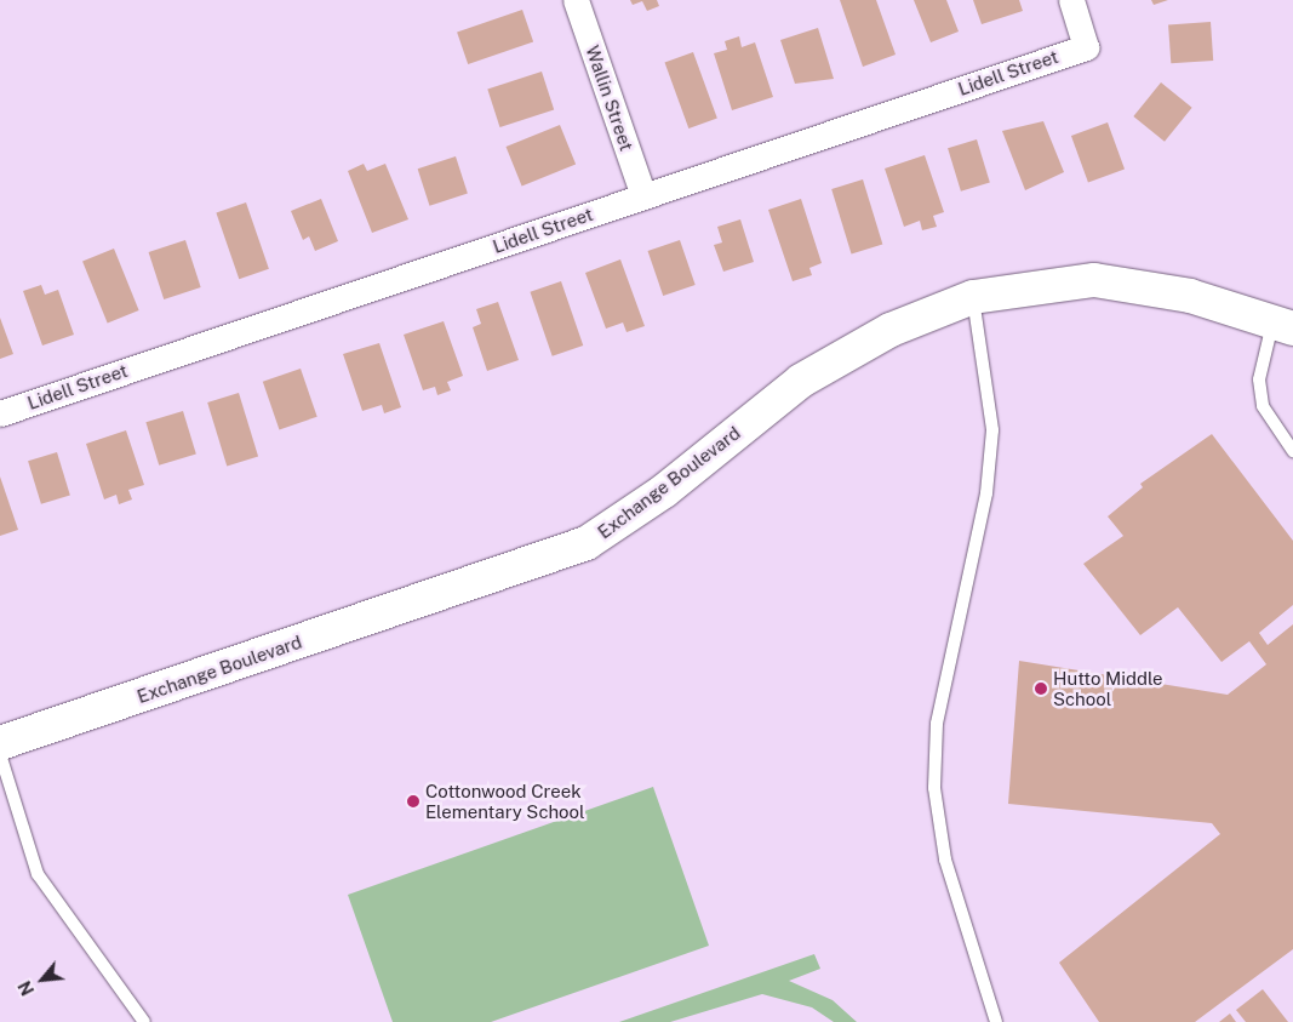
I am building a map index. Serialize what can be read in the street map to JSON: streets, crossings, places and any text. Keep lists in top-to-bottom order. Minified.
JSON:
{"streets":{"street":["Lidell Street","Wallin Street","Exchange Boulevard"]},"crossings":[["Lidell Street","Wallin Street"]],"places":["Hutto Middle School","Cottonwood Creek Elementary School"],"north":"bottom left"}
